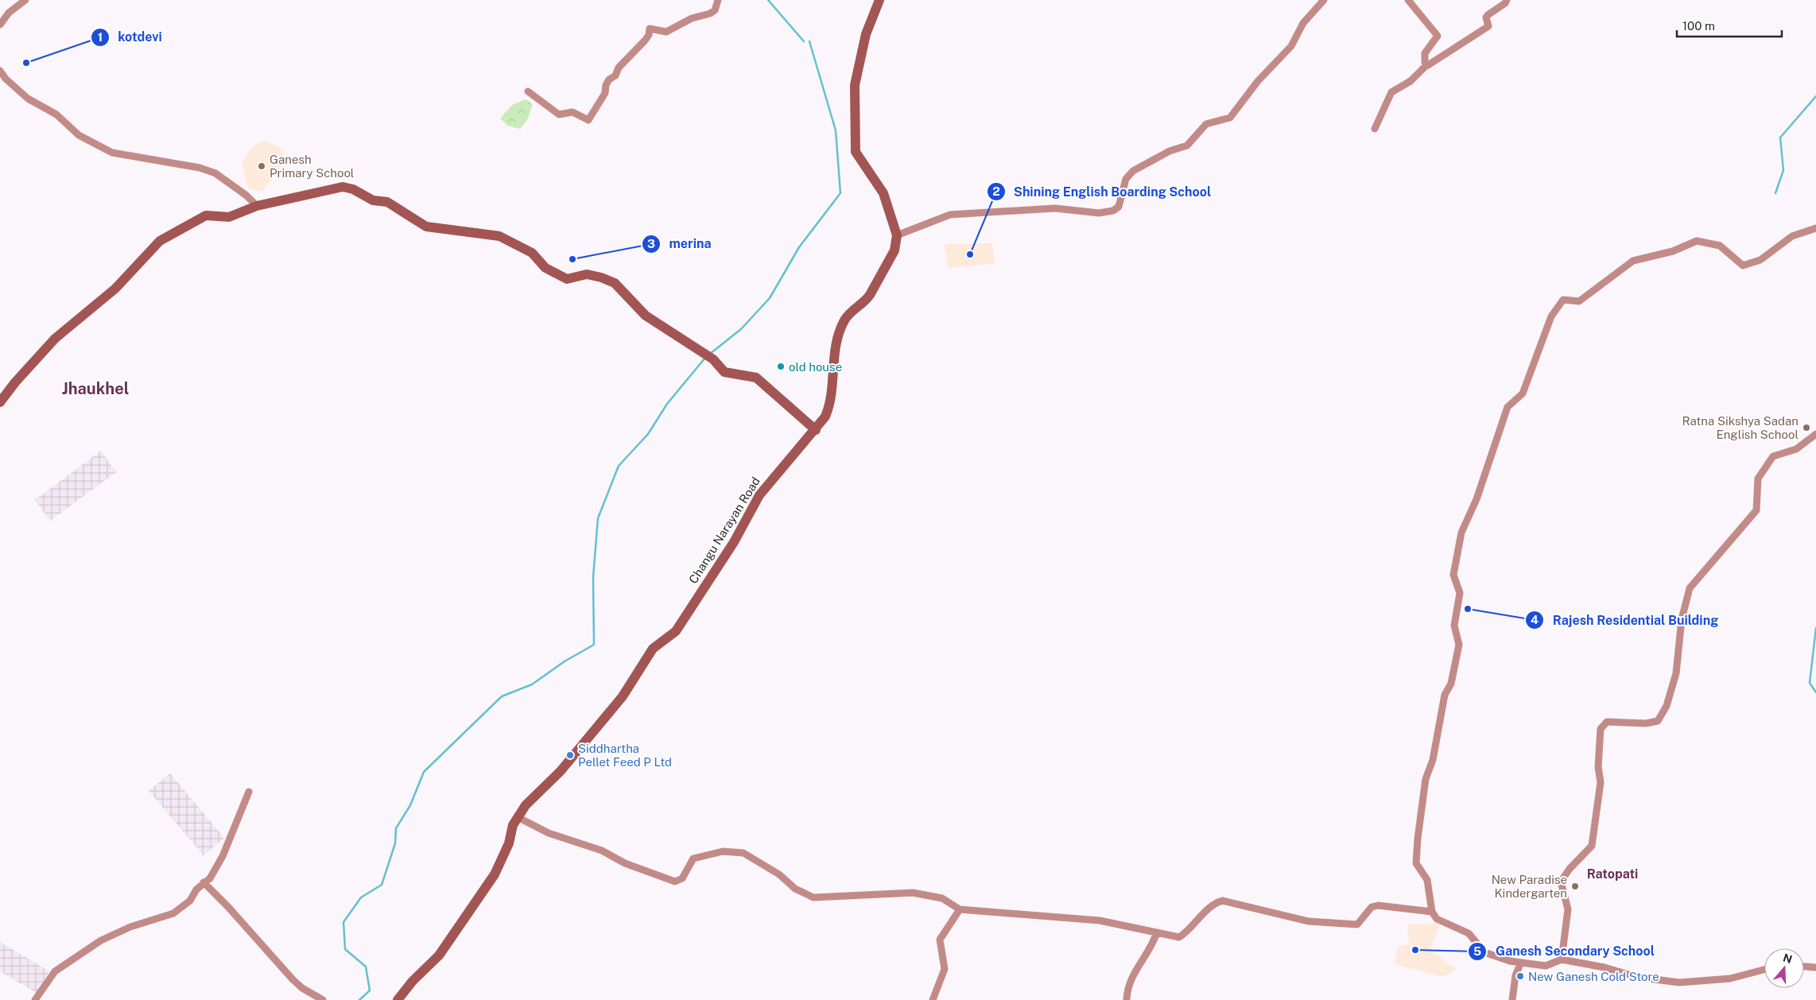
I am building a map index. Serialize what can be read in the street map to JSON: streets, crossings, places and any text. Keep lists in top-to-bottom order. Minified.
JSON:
{"streets":{"main road":["Changu Narayan Road"]},"districts":["Jhaukhel","Ratopati"],"places":["kotdevi","Ganesh Primary School","Shining English Boarding School","merina","old house","Ratna Sikshya Sadan English School","Rajesh Residential Building","Siddhartha Pellet Feed P Ltd","New Paradise Kindergarten","Ganesh Secondary School","New Ganesh Cold Store"],"scale_bar":"100 m","north":"top"}
